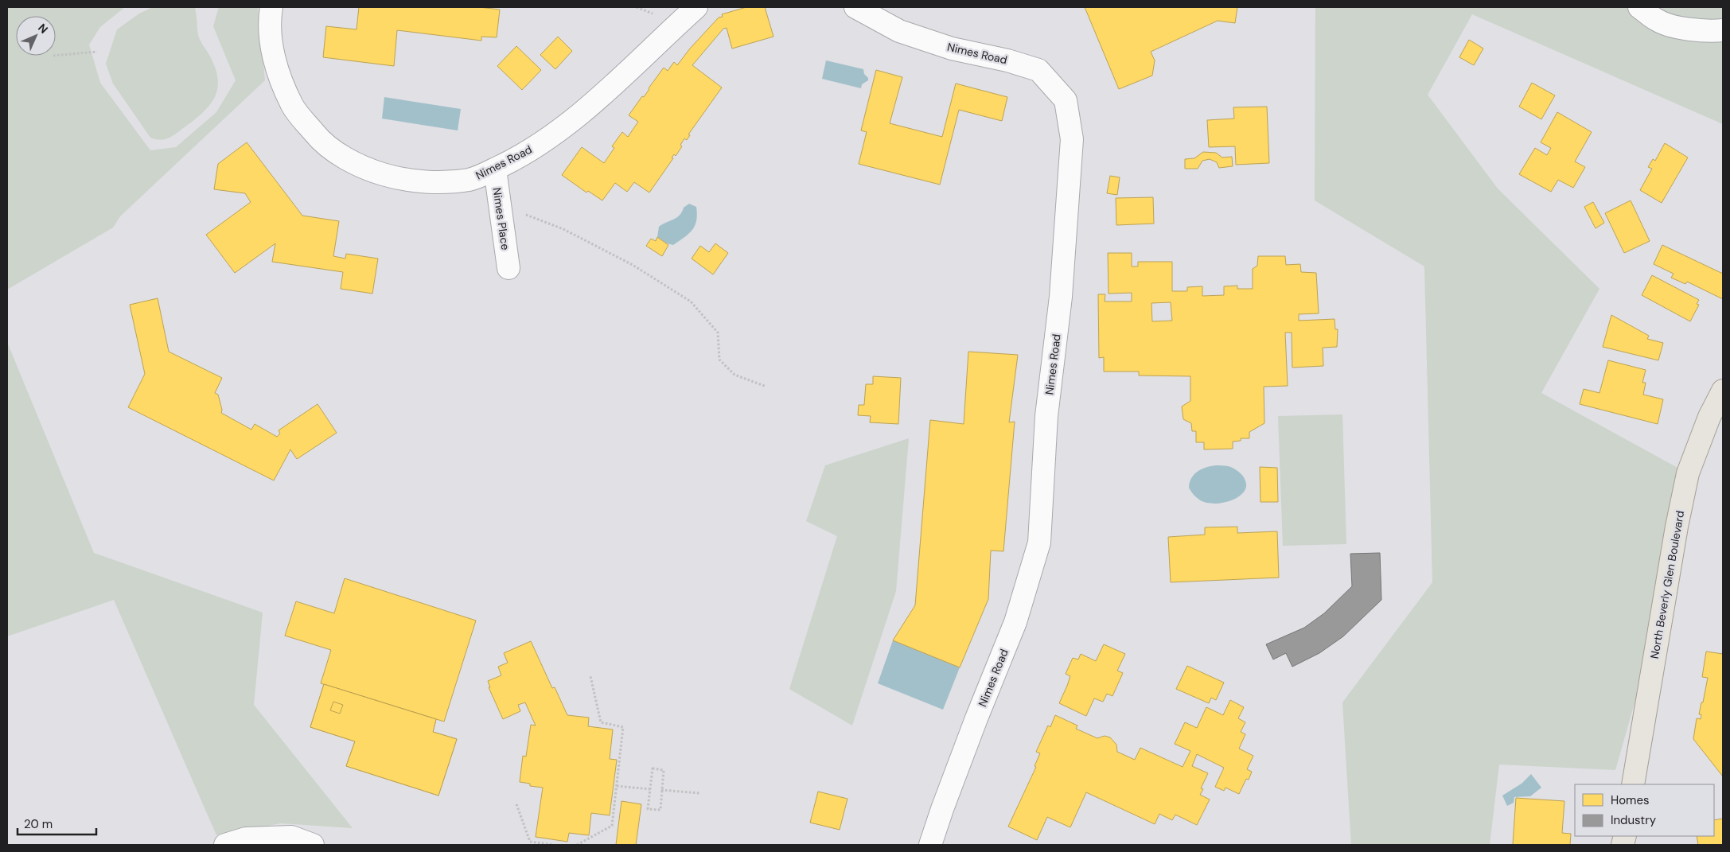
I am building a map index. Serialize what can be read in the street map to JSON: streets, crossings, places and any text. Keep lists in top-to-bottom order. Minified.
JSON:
{"streets":{"main road":["North Beverly Glen Boulevard"],"street":["Nimes Road","Nimes Place"]},"crossings":[["Nimes Road","Nimes Place"]],"legend":["Homes","Industry"],"scale_bar":"20 m","north":"top right"}
